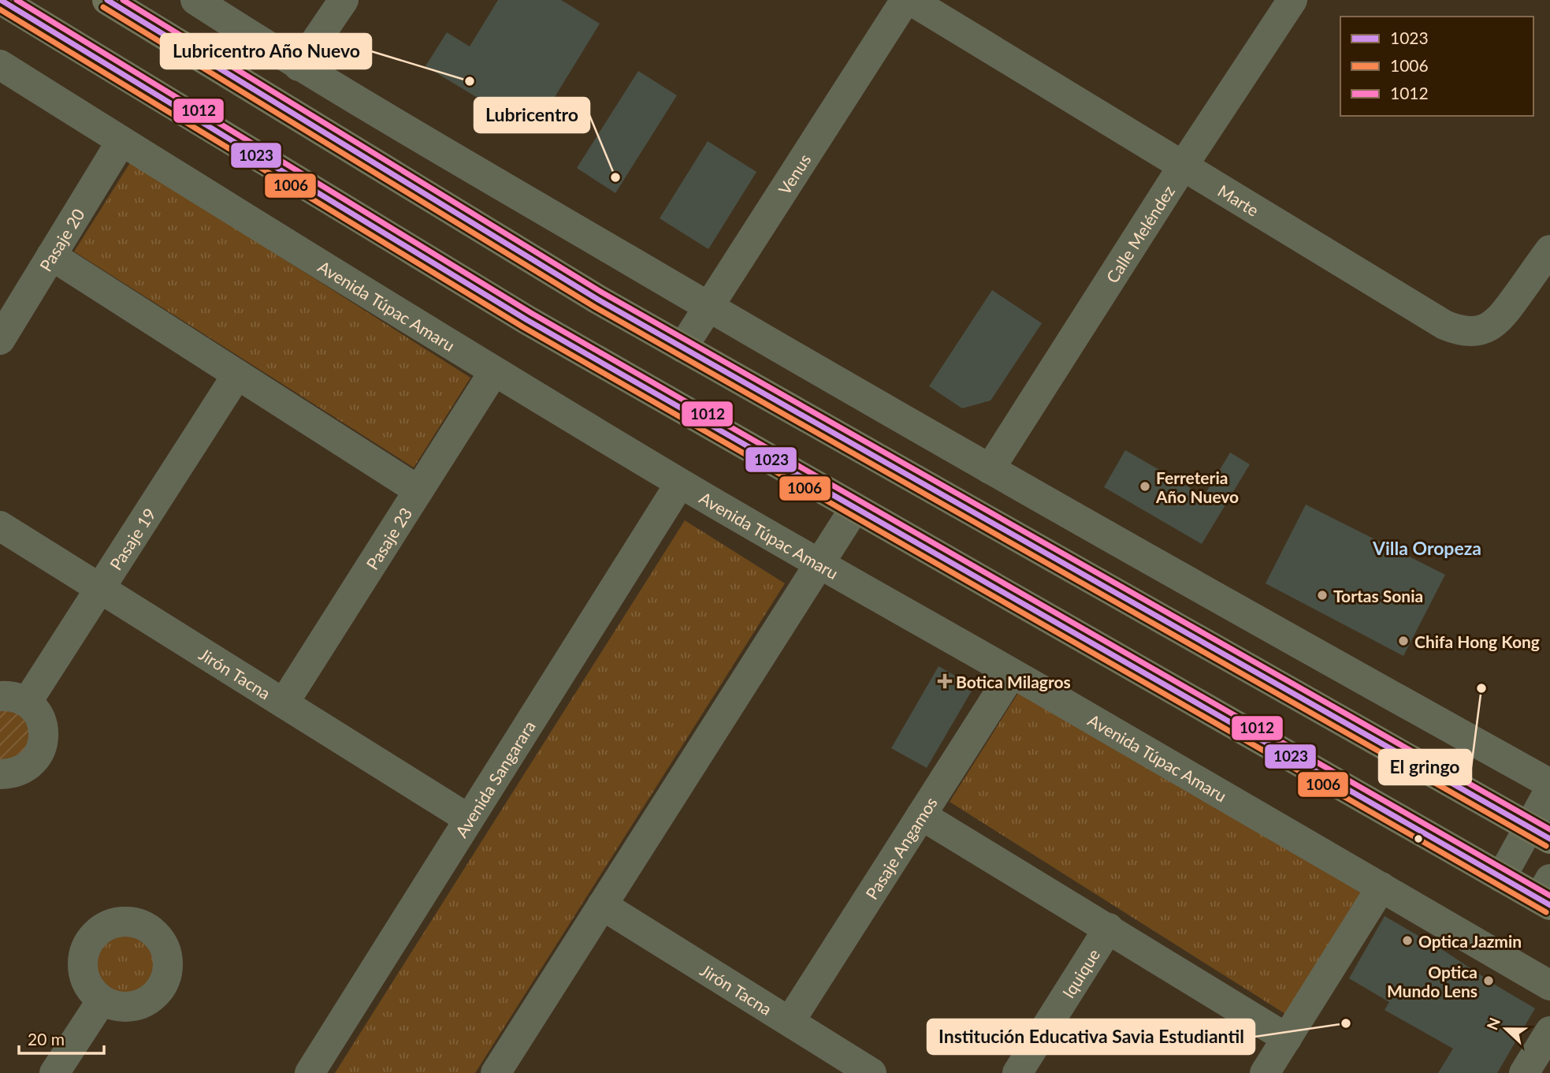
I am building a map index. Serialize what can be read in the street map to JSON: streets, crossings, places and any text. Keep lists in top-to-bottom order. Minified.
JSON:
{"streets":{"street":["Venus","Marte","Calle Meléndez","Pasaje 20","Avenida Túpac Amaru","Pasaje 23","Pasaje 19","Jirón Tacna","Avenida Sangarara","Pasaje Angamos","Iquique"]},"crossings":[["Marte","Calle Meléndez"],["Pasaje 20","Avenida Túpac Amaru"],["Avenida Túpac Amaru","Pasaje 23"],["Avenida Túpac Amaru","Avenida Sangarara"],["Avenida Túpac Amaru","Pasaje Angamos"],["Pasaje 23","Jirón Tacna"],["Pasaje 19","Jirón Tacna"],["Jirón Tacna","Avenida Sangarara"],["Jirón Tacna","Pasaje Angamos"]],"districts":["Villa Oropeza"],"places":{"other":["Lubricentro Año Nuevo","Lubricentro","Ferreteria Año Nuevo","Tortas Sonia","Chifa Hong Kong","El gringo","Optica Jazmin","Optica Mundo Lens","Institución Educativa Savia Estudiantil"],"health":["Botica Milagros"]},"lines":["transit line 1023","transit line 1012","transit line 1006"],"legend":["1023","1006","1012"],"scale_bar":"20 m","north":"left"}
